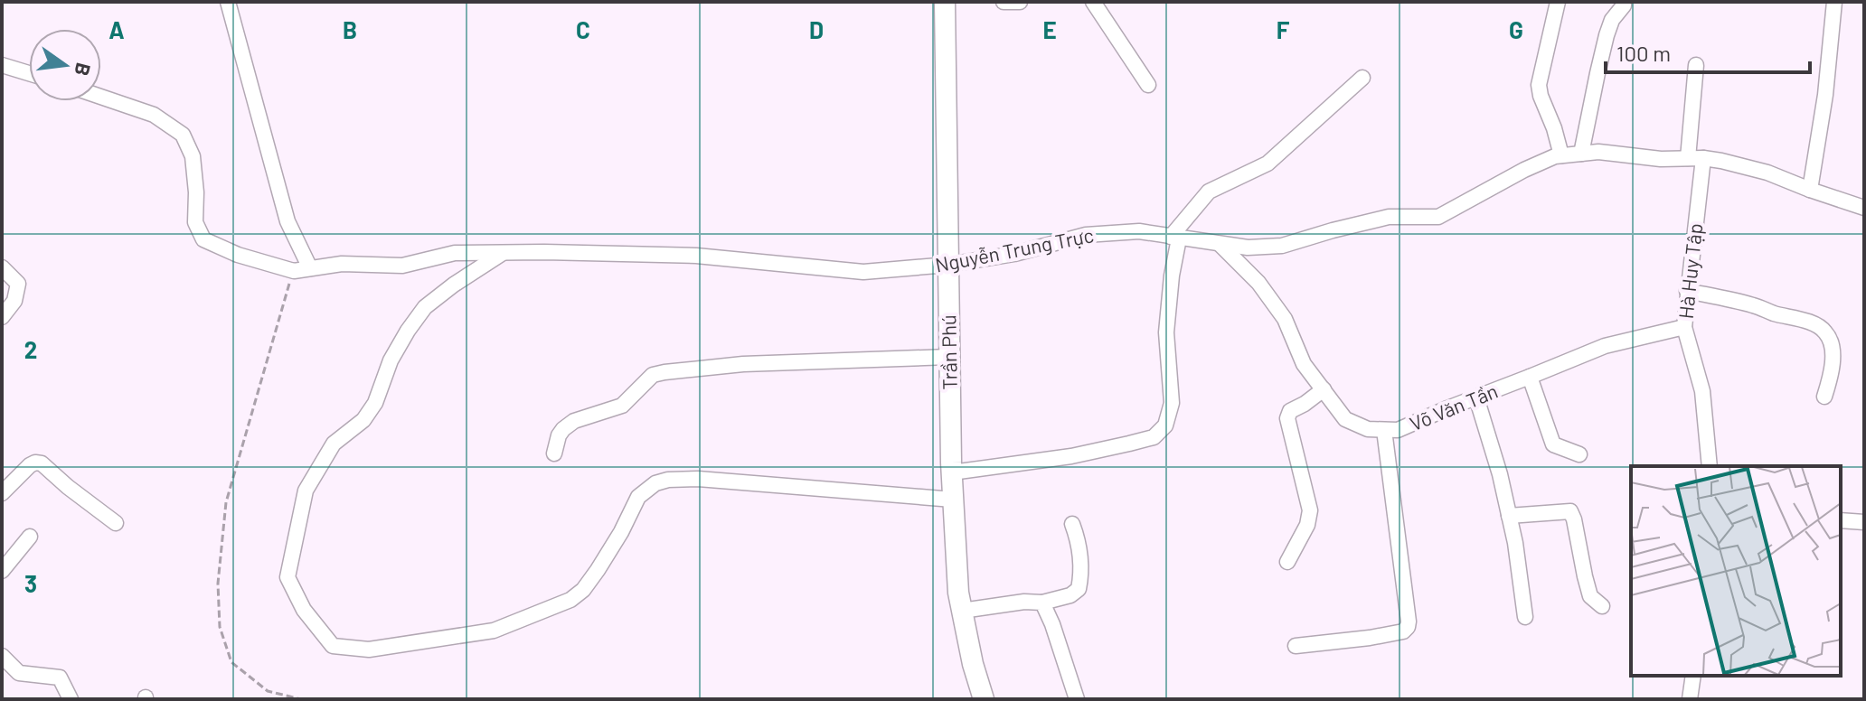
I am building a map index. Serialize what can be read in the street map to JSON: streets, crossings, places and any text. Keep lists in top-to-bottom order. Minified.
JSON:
{"streets":{"highway":["Trần Phú"],"street":["Nguyễn Trung Trực","Hà Huy Tập","Võ Văn Tần"]},"crossings":[["Nguyễn Trung Trực","Hà Huy Tập"],["Nguyễn Trung Trực","Trần Phú"],["Nguyễn Trung Trực","Võ Văn Tần"],["Hà Huy Tập","Võ Văn Tần"]],"scale_bar":"100 m","north":"right","grid":{"columns":["A","B","C","D","E","F","G"],"rows":["2","3"]}}
